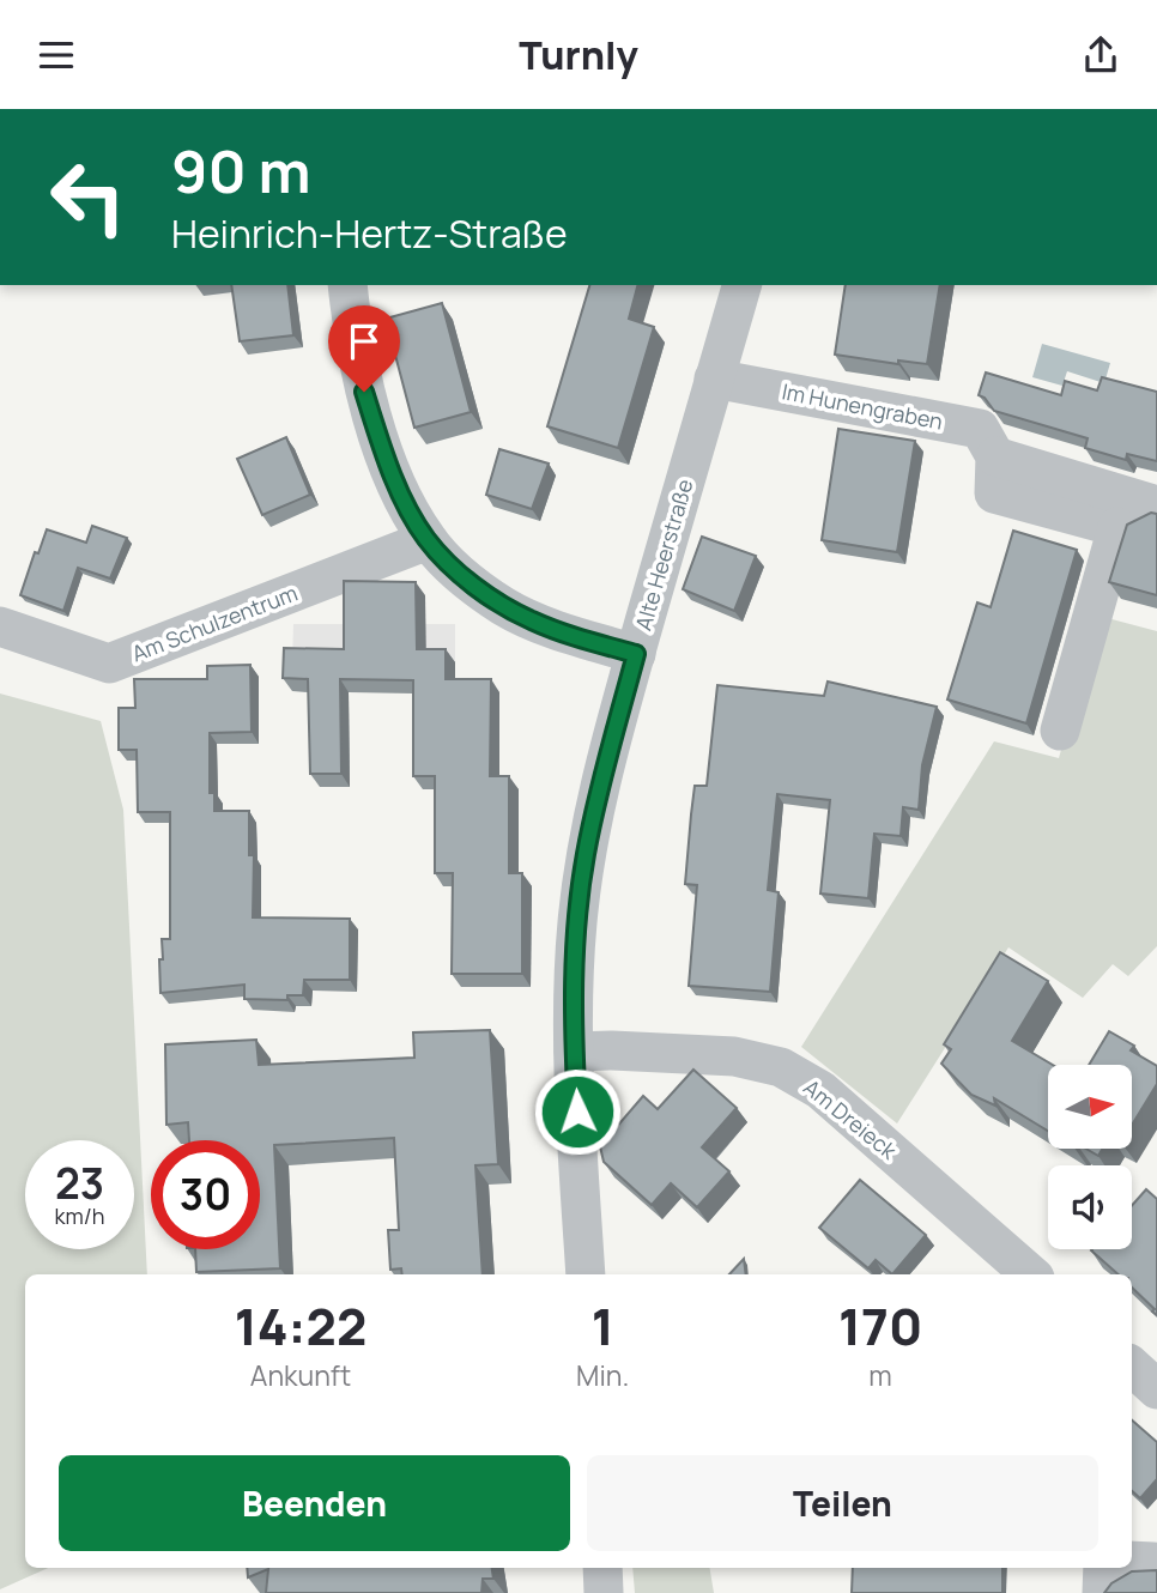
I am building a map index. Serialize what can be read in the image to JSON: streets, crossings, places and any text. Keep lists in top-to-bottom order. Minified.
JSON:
{"streets":{"street":["Im Hunengraben","Alte Heerstraße","Am Schulzentrum","Am Dreieck"]},"crossings":[["Im Hunengraben","Alte Heerstraße"],["Alte Heerstraße","Am Dreieck"]],"north":"right","page":{"header":"Turnly","turn":["90 m","Heinrich-Hertz-Straße"],"speed":"23 km/h","limit":"30","eta":["14:22","Ankunft","1","Min.","170","m"],"buttons":["Beenden","Teilen"]}}
